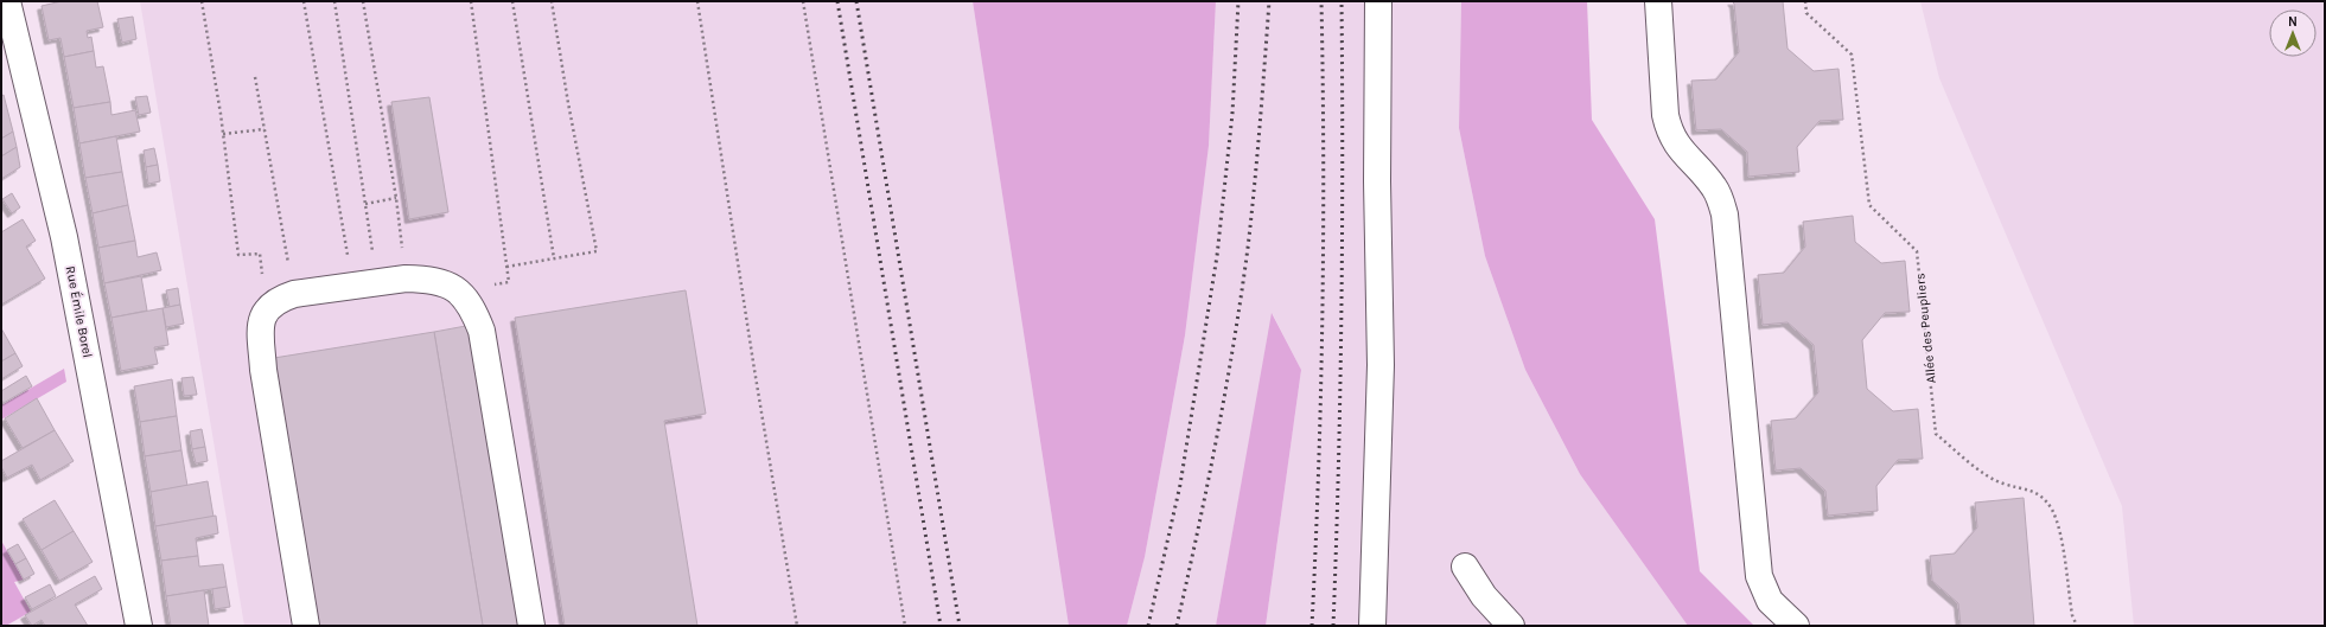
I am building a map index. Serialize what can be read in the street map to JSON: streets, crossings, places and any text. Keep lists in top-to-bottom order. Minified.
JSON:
{"streets":{"street":["Rue Émile Borel"],"path":["Allée des Peupliers"]},"north":"top"}
